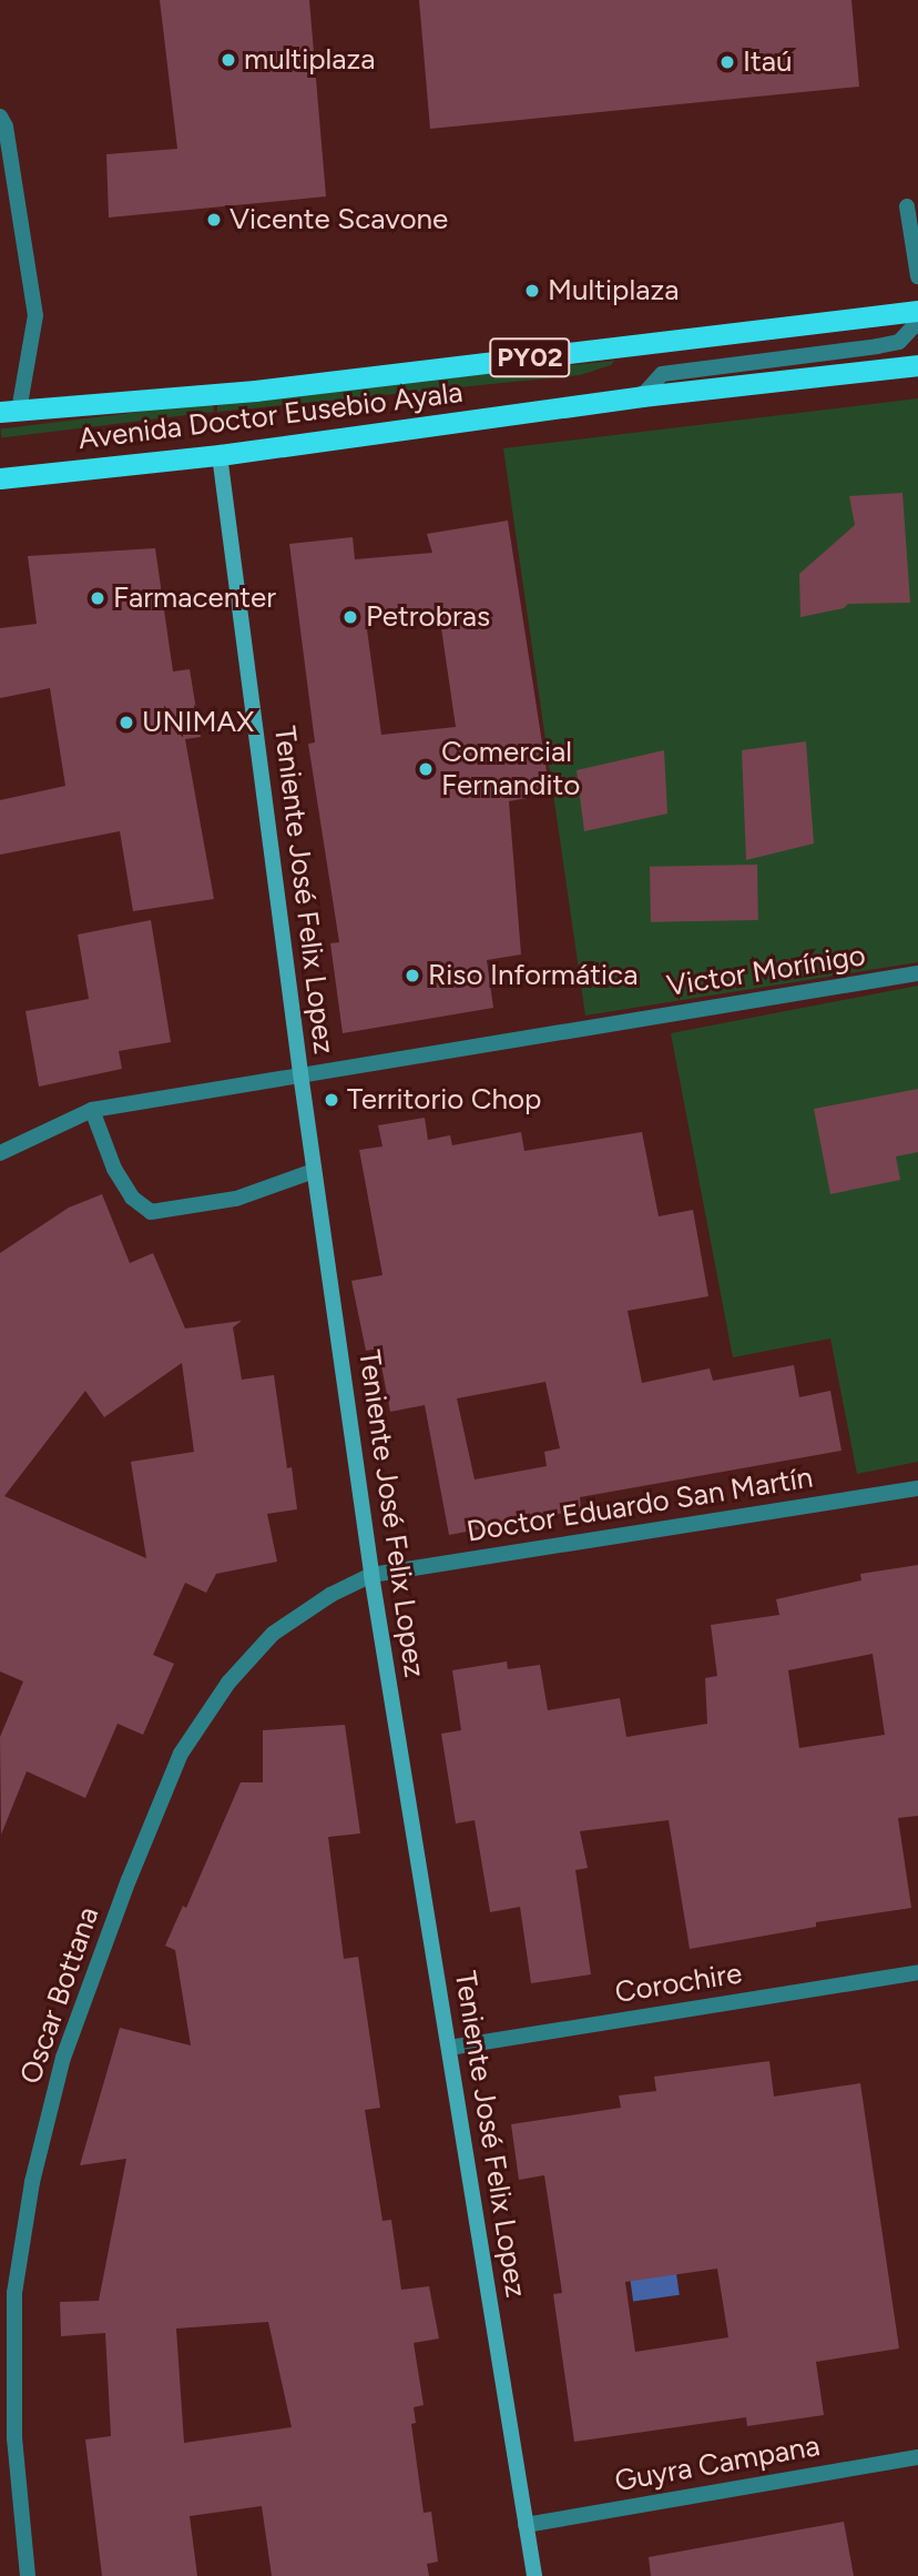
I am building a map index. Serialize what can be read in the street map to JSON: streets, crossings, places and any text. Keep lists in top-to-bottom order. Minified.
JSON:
{"streets":{"highway":["PY02","Avenida Doctor Eusebio Ayala"],"main road":["Teniente José Felix Lopez"],"street":["Victor Morínigo","Doctor Eduardo San Martín","Corochire","Oscar Bottana","Guyra Campana"]},"crossings":[["Avenida Doctor Eusebio Ayala","Teniente José Felix Lopez"],["Teniente José Felix Lopez","Victor Morínigo"],["Teniente José Felix Lopez","Doctor Eduardo San Martín"],["Teniente José Felix Lopez","Corochire"],["Teniente José Felix Lopez","Oscar Bottana"],["Teniente José Felix Lopez","Guyra Campana"],["Doctor Eduardo San Martín","Oscar Bottana"]],"places":["multiplaza","Itaú","Vicente Scavone","Multiplaza","Farmacenter","Petrobras","UNIMAX","Comercial Fernandito","Riso Informática","Territorio Chop"]}
